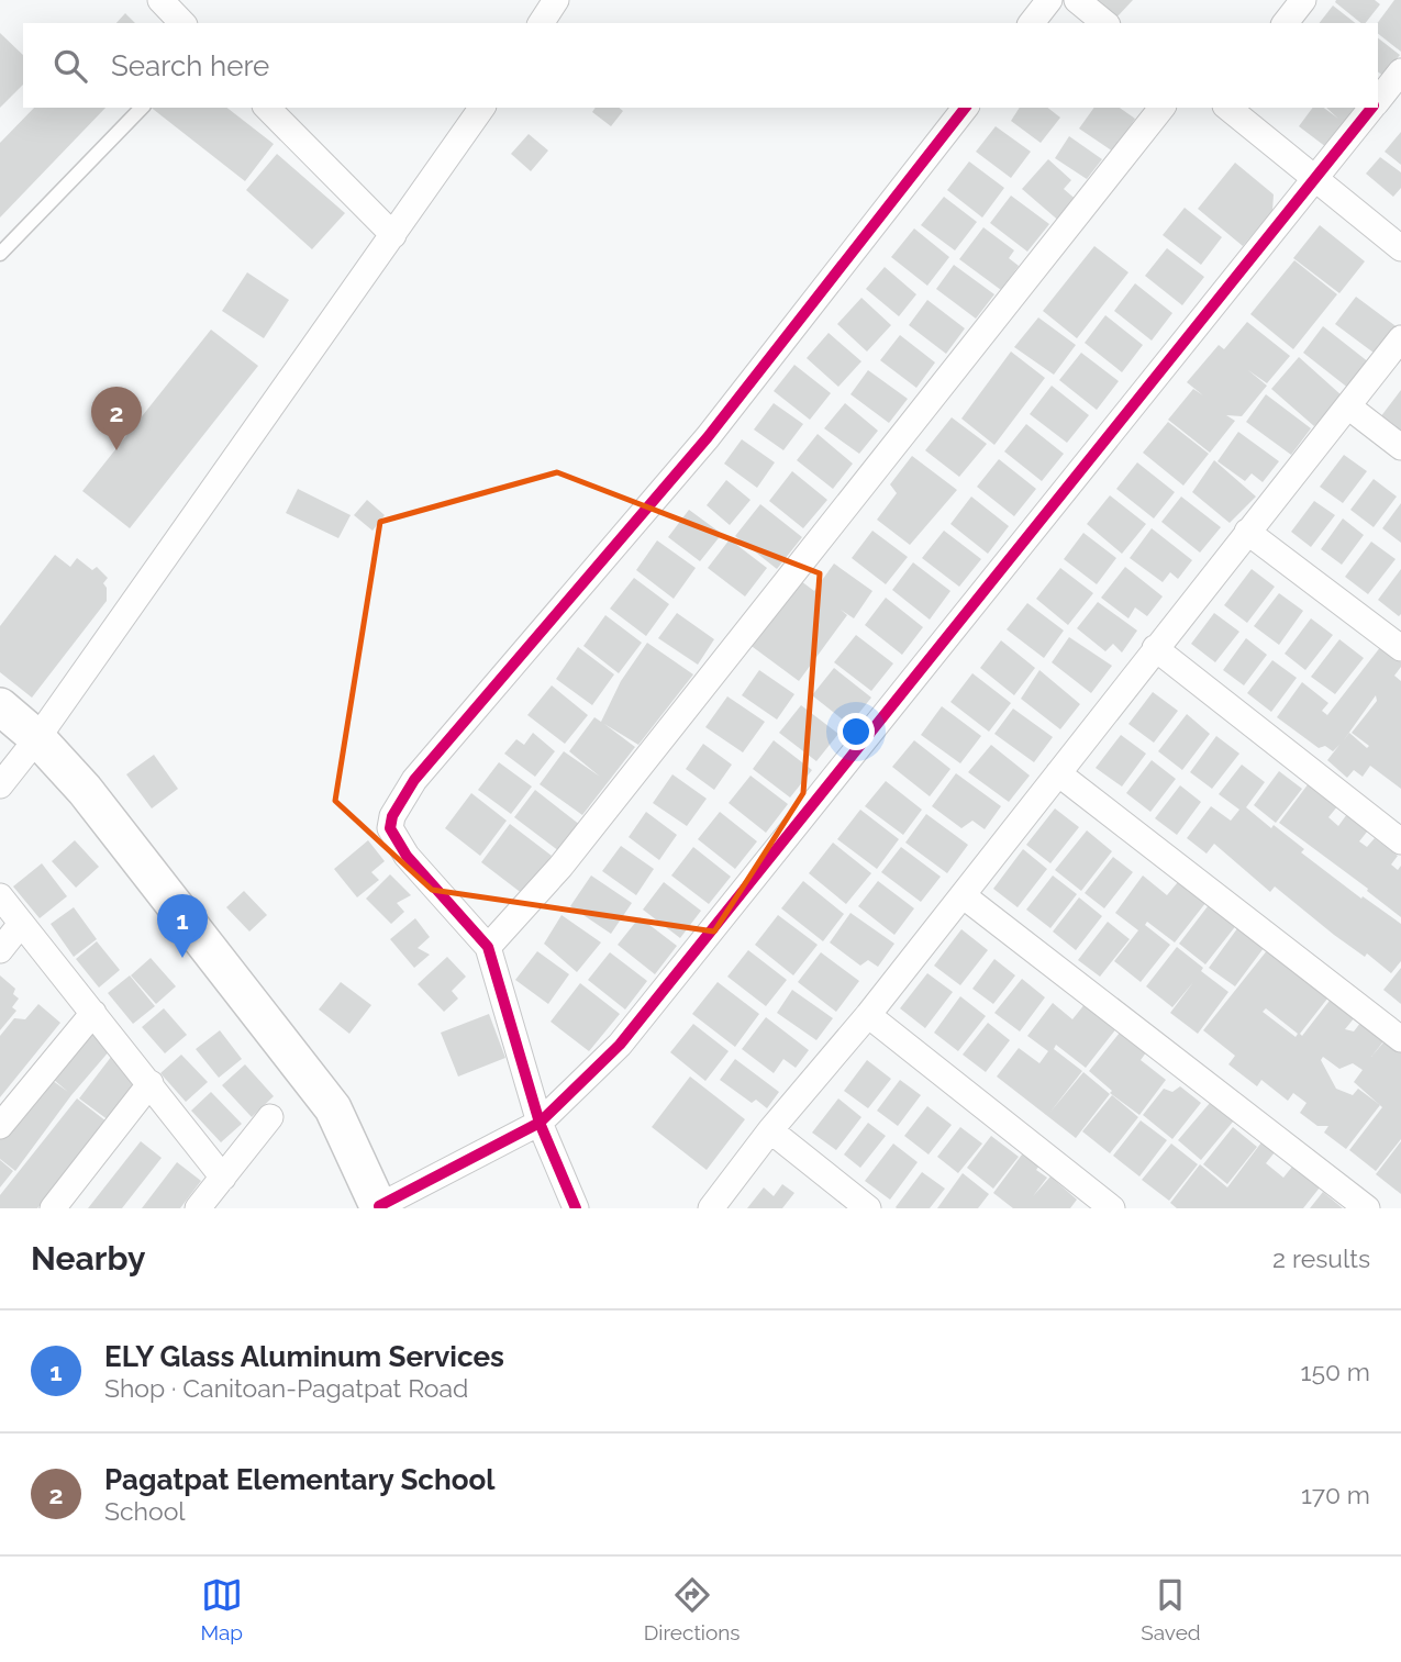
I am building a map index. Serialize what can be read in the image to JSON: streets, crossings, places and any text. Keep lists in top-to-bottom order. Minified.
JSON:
{"page":{"search":"Search here","pins":["2","1"],"heading":["Nearby","2 results"],"list":[{"mark":"1","name":"ELY Glass Aluminum Services","note":"Shop · Canitoan-Pagatpat Road","value":"150 m"},{"mark":"2","name":"Pagatpat Elementary School","note":"School","value":"170 m"}],"nav":["Map","Directions","Saved"]}}
